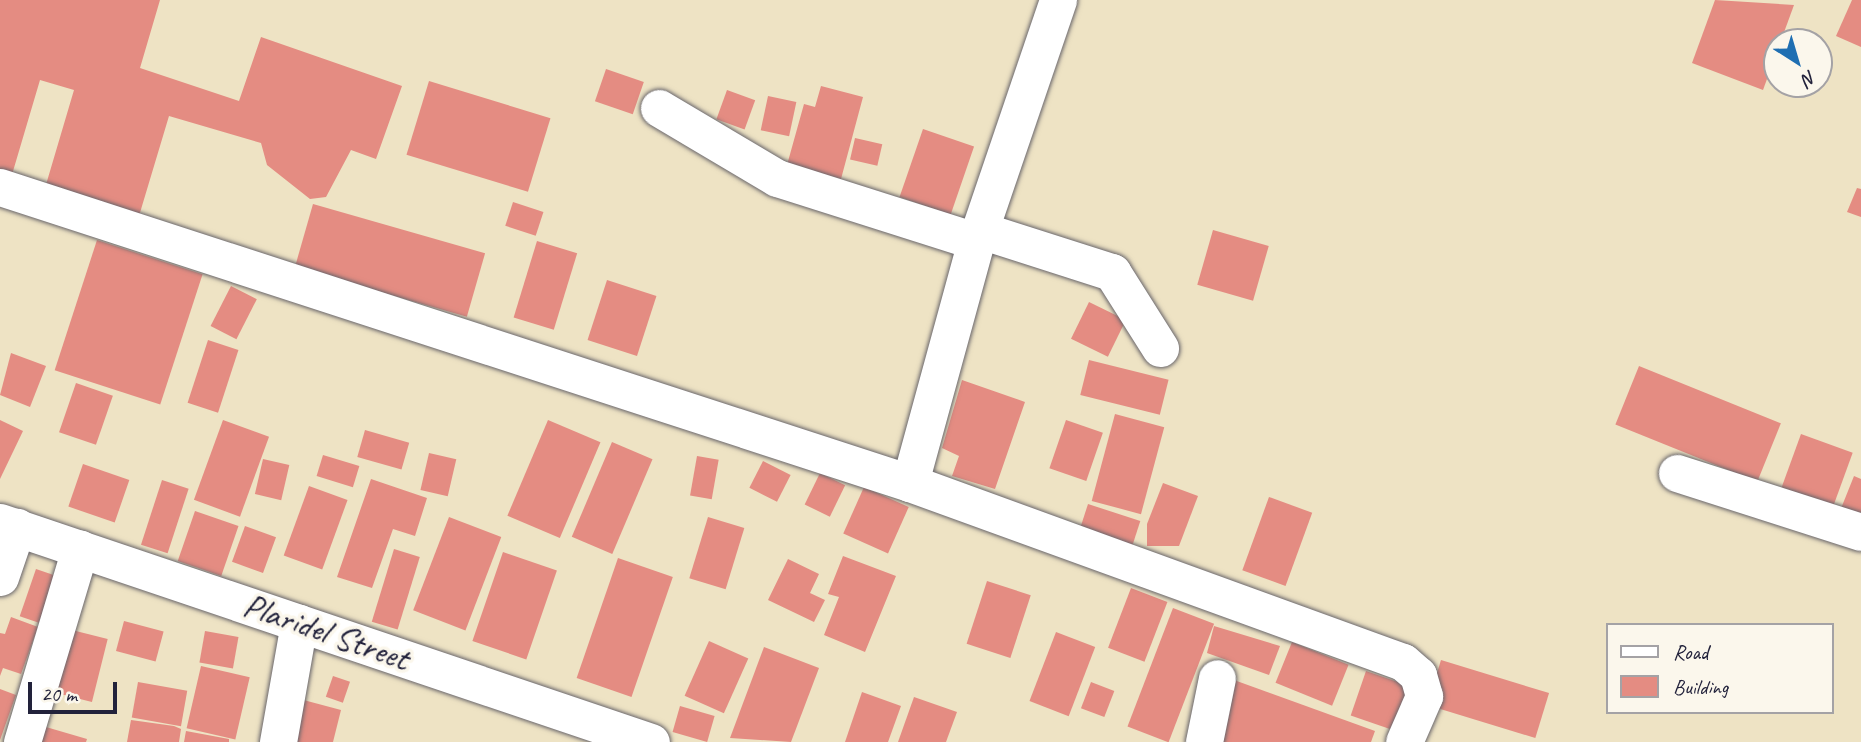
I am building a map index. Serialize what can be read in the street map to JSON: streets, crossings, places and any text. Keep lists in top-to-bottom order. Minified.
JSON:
{"streets":{"street":["Plaridel Street"]},"legend":["Road","Building"],"scale_bar":"20 m","north":"bottom right"}
